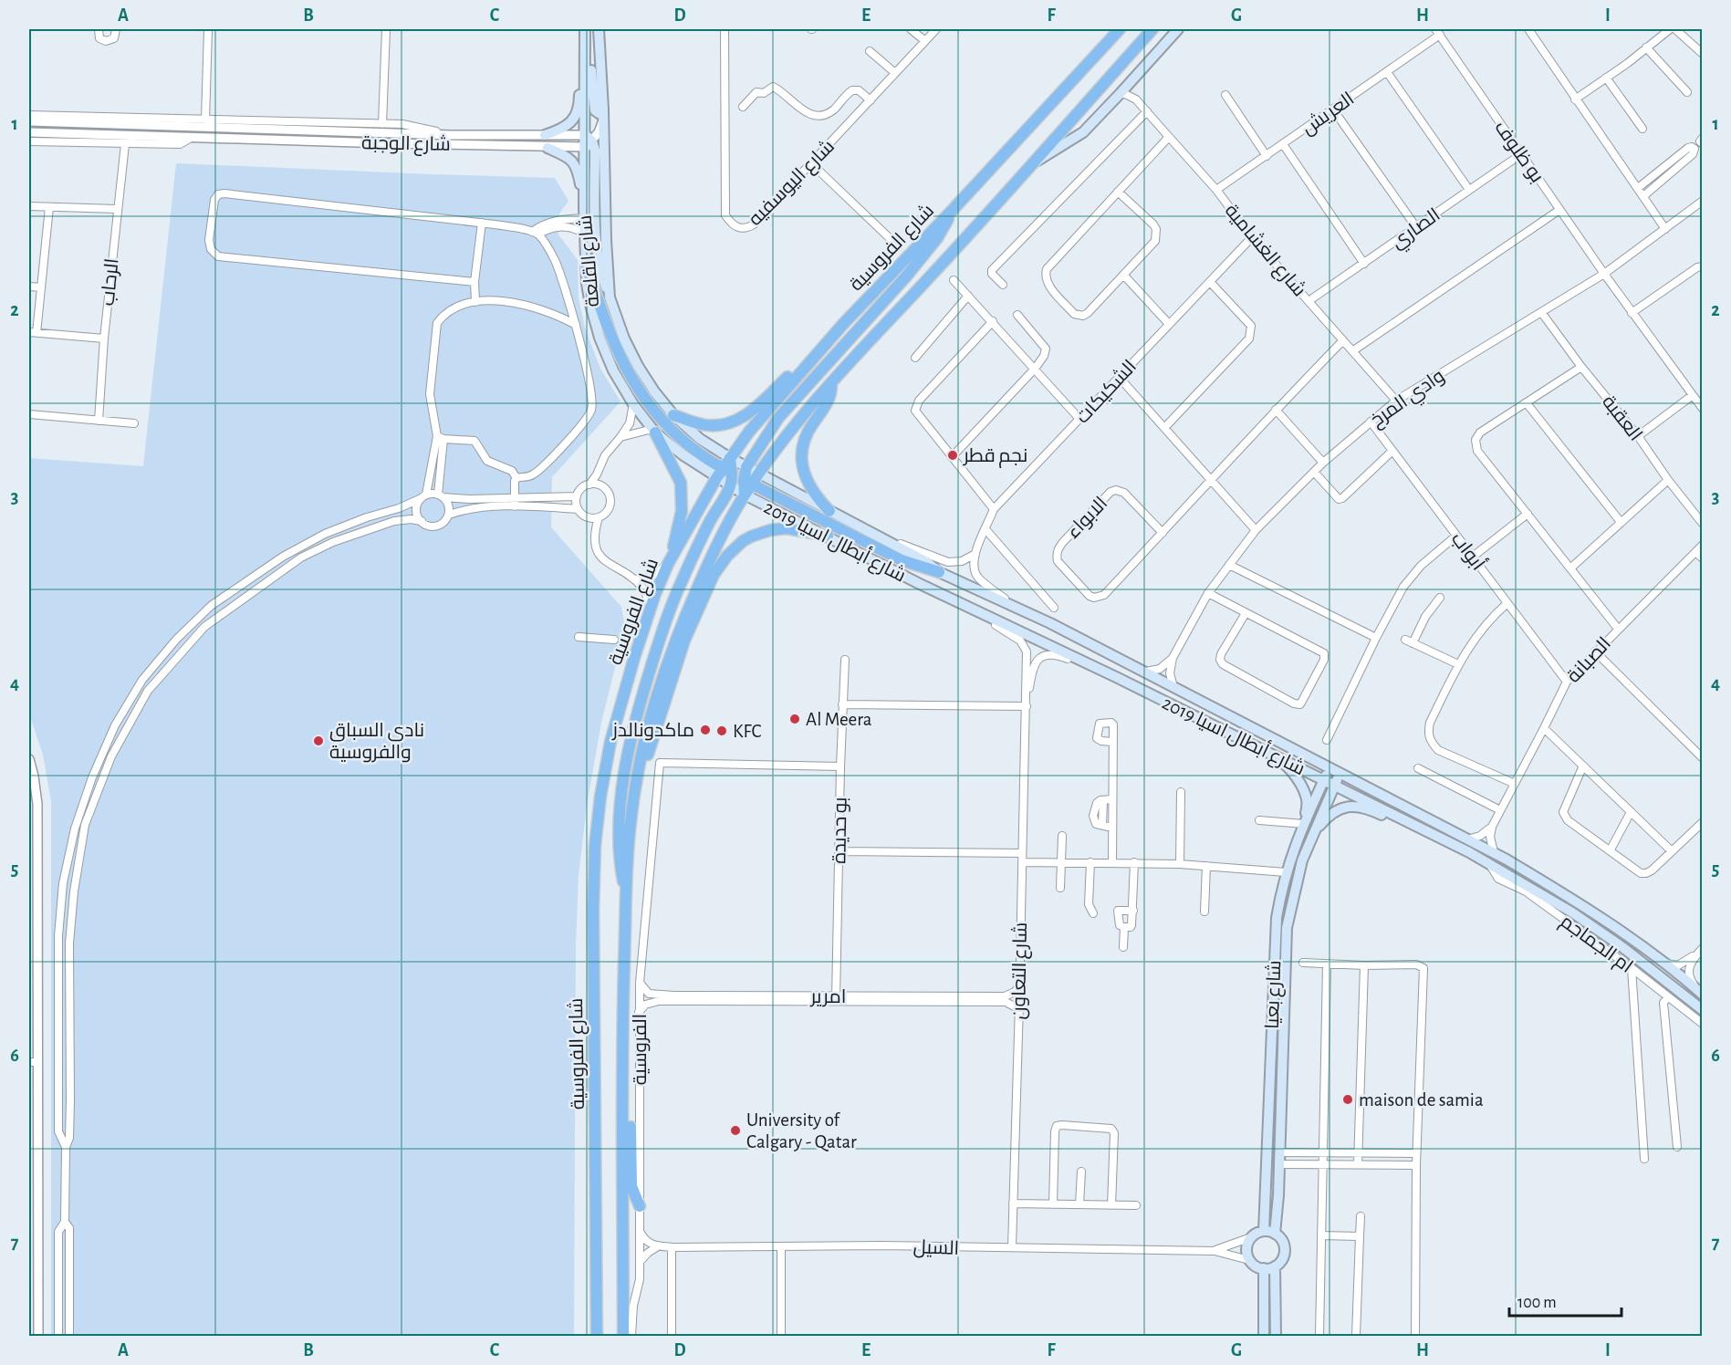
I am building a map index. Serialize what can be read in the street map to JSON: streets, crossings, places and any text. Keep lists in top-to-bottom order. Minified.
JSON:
{"streets":{"highway":["شارع الفروسية"],"main road":["شارع القلعة","شارع أبطال اسيا 2019","شارع بعيا"],"street":["العريش","شارع الوجبة","بو ظلوف","شارع اليوسفيه","الصاري","شارع الغشامية","الرحاب","الشكيكات","وادي المرخ","العقبة","الابواء","أبواب","الصبانة","بو حديدة","ام الجماجم","شارع التعاون","امرير","الفروسية","السيل"]},"crossings":[["العريش","بو ظلوف"],["العريش","شارع الغشامية"],["شارع الوجبة","شارع القلعة"],["شارع الوجبة","الرحاب"],["بو ظلوف","الصاري"],["بو ظلوف","وادي المرخ"],["الصاري","شارع الغشامية"],["شارع الفروسية","شارع الغشامية"],["شارع الفروسية","شارع القلعة"],["شارع الفروسية","شارع أبطال اسيا 2019"],["شارع الغشامية","الشكيكات"],["شارع الغشامية","وادي المرخ"],["شارع الغشامية","الابواء"],["شارع القلعة","شارع أبطال اسيا 2019"],["وادي المرخ","العقبة"],["وادي المرخ","أبواب"],["شارع أبطال اسيا 2019","ام الجماجم"],["شارع أبطال اسيا 2019","شارع التعاون"],["شارع أبطال اسيا 2019","شارع بعيا"],["أبواب","الصبانة"],["بو حديدة","امرير"],["بو حديدة","الفروسية"],["شارع التعاون","امرير"],["شارع التعاون","السيل"],["شارع بعيا","السيل"],["امرير","الفروسية"]],"places":["نجم قطر","Al Meera","ماكدونالدز","KFC","نادي السباق والفروسية","maison de samia","University of Calgary - Qatar"],"scale_bar":"100 m","grid":{"columns":["A","B","C","D","E","F","G","H","I"],"rows":["1","2","3","4","5","6","7"]}}
